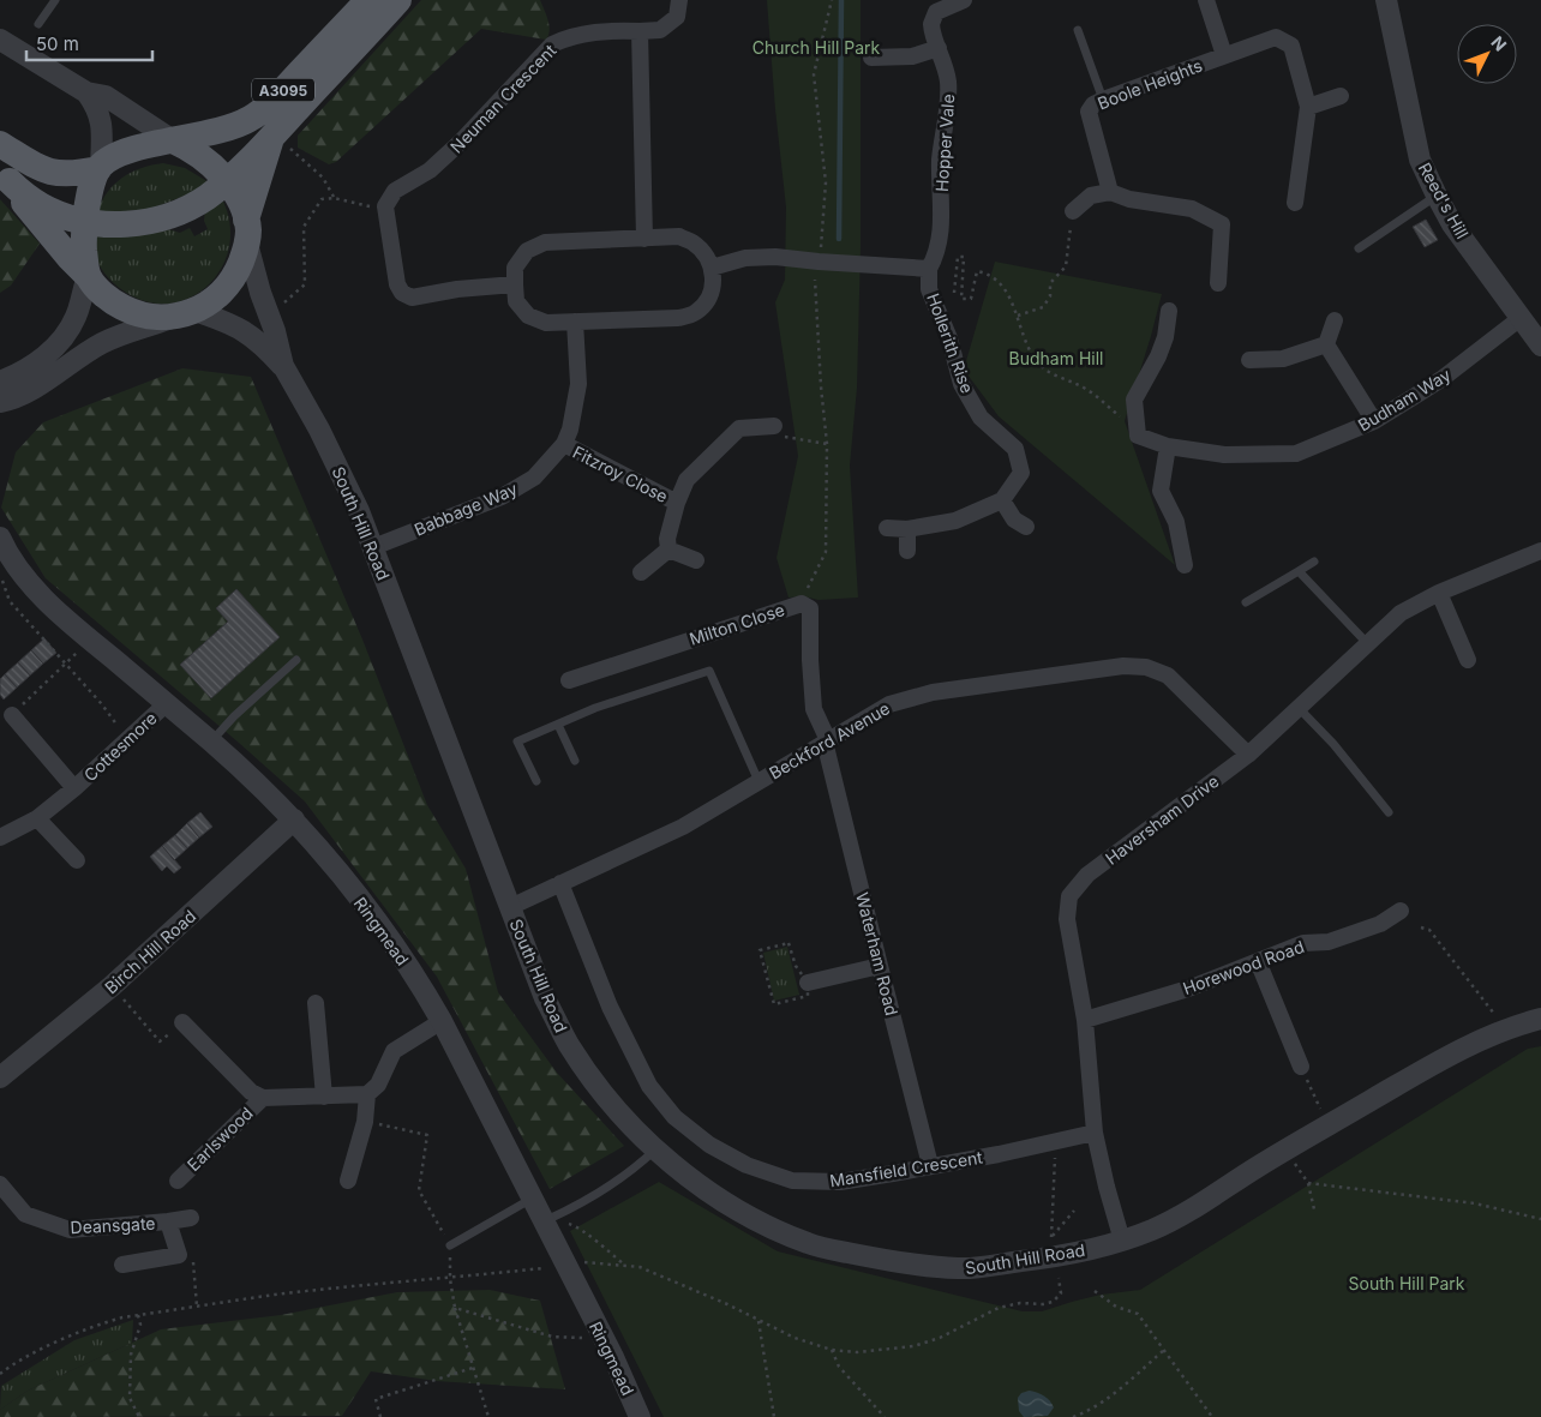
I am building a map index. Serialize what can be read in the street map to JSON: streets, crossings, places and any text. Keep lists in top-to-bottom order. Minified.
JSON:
{"streets":{"main road":["A3095"],"street":["Boole Heights","Neuman Crescent","Hopper Vale","Reed's Hill","Hollerith Rise","Budham Way","Fitzroy Close","Babbage Way","South Hill Road","Milton Close","Beckford Avenue","Cottesmore","Haversham Drive","Ringmead","Birch Hill Road","Waterham Road","Horewood Road","Earlswood","Mansfield Crescent","Deansgate"]},"crossings":[["A3095","South Hill Road"],["Hopper Vale","Hollerith Rise"],["Reed's Hill","Budham Way"],["Fitzroy Close","Babbage Way"],["Babbage Way","South Hill Road"],["South Hill Road","Beckford Avenue"],["South Hill Road","Haversham Drive"],["Milton Close","Beckford Avenue"],["Milton Close","Waterham Road"],["Beckford Avenue","Haversham Drive"],["Beckford Avenue","Waterham Road"],["Beckford Avenue","Mansfield Crescent"],["Cottesmore","Ringmead"],["Haversham Drive","Horewood Road"],["Haversham Drive","Mansfield Crescent"],["Ringmead","Birch Hill Road"],["Waterham Road","Mansfield Crescent"]],"parks":["Church Hill Park","Budham Hill","South Hill Park"],"scale_bar":"50 m","north":"top right"}
